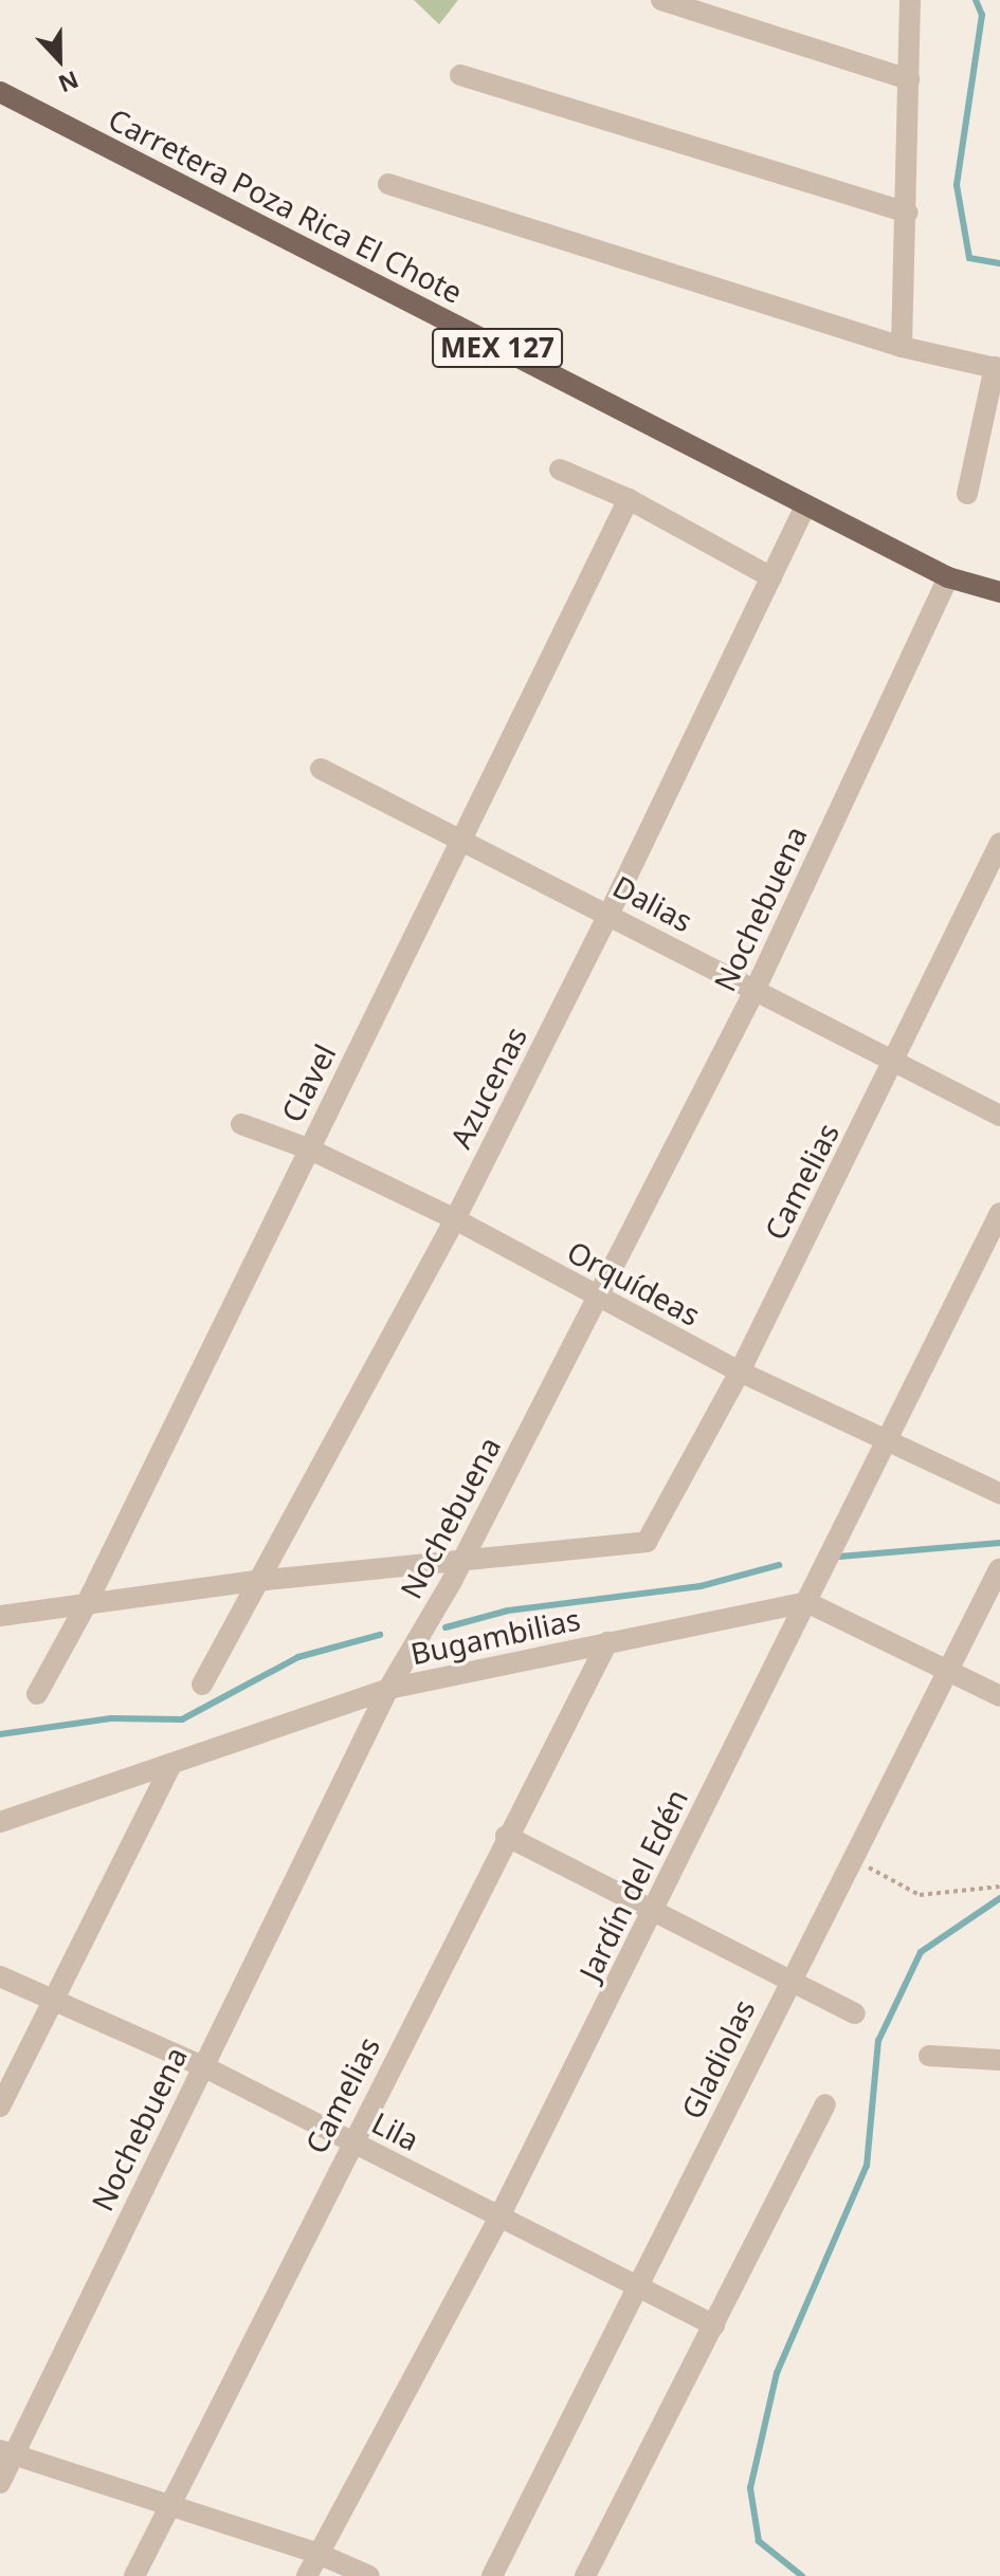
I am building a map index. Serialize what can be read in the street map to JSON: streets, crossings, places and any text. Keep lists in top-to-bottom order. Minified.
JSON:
{"streets":{"main road":["Carretera Poza Rica El Chote","MEX 127"],"street":["Dalias","Nochebuena","Clavel","Azucenas","Camelias","Orquídeas","Bugambilias","Jardín del Edén","Gladiolas","Lila"]},"crossings":[["Carretera Poza Rica El Chote","Nochebuena"],["Carretera Poza Rica El Chote","Azucenas"],["Dalias","Nochebuena"],["Dalias","Clavel"],["Dalias","Azucenas"],["Dalias","Camelias"],["Nochebuena","Camelias"],["Nochebuena","Orquídeas"],["Nochebuena","Bugambilias"],["Nochebuena","Lila"],["Clavel","Orquídeas"],["Azucenas","Orquídeas"],["Camelias","Orquídeas"],["Camelias","Bugambilias"],["Camelias","Lila"],["Orquídeas","Jardín del Edén"],["Bugambilias","Jardín del Edén"],["Jardín del Edén","Lila"],["Gladiolas","Lila"]],"north":"bottom"}
